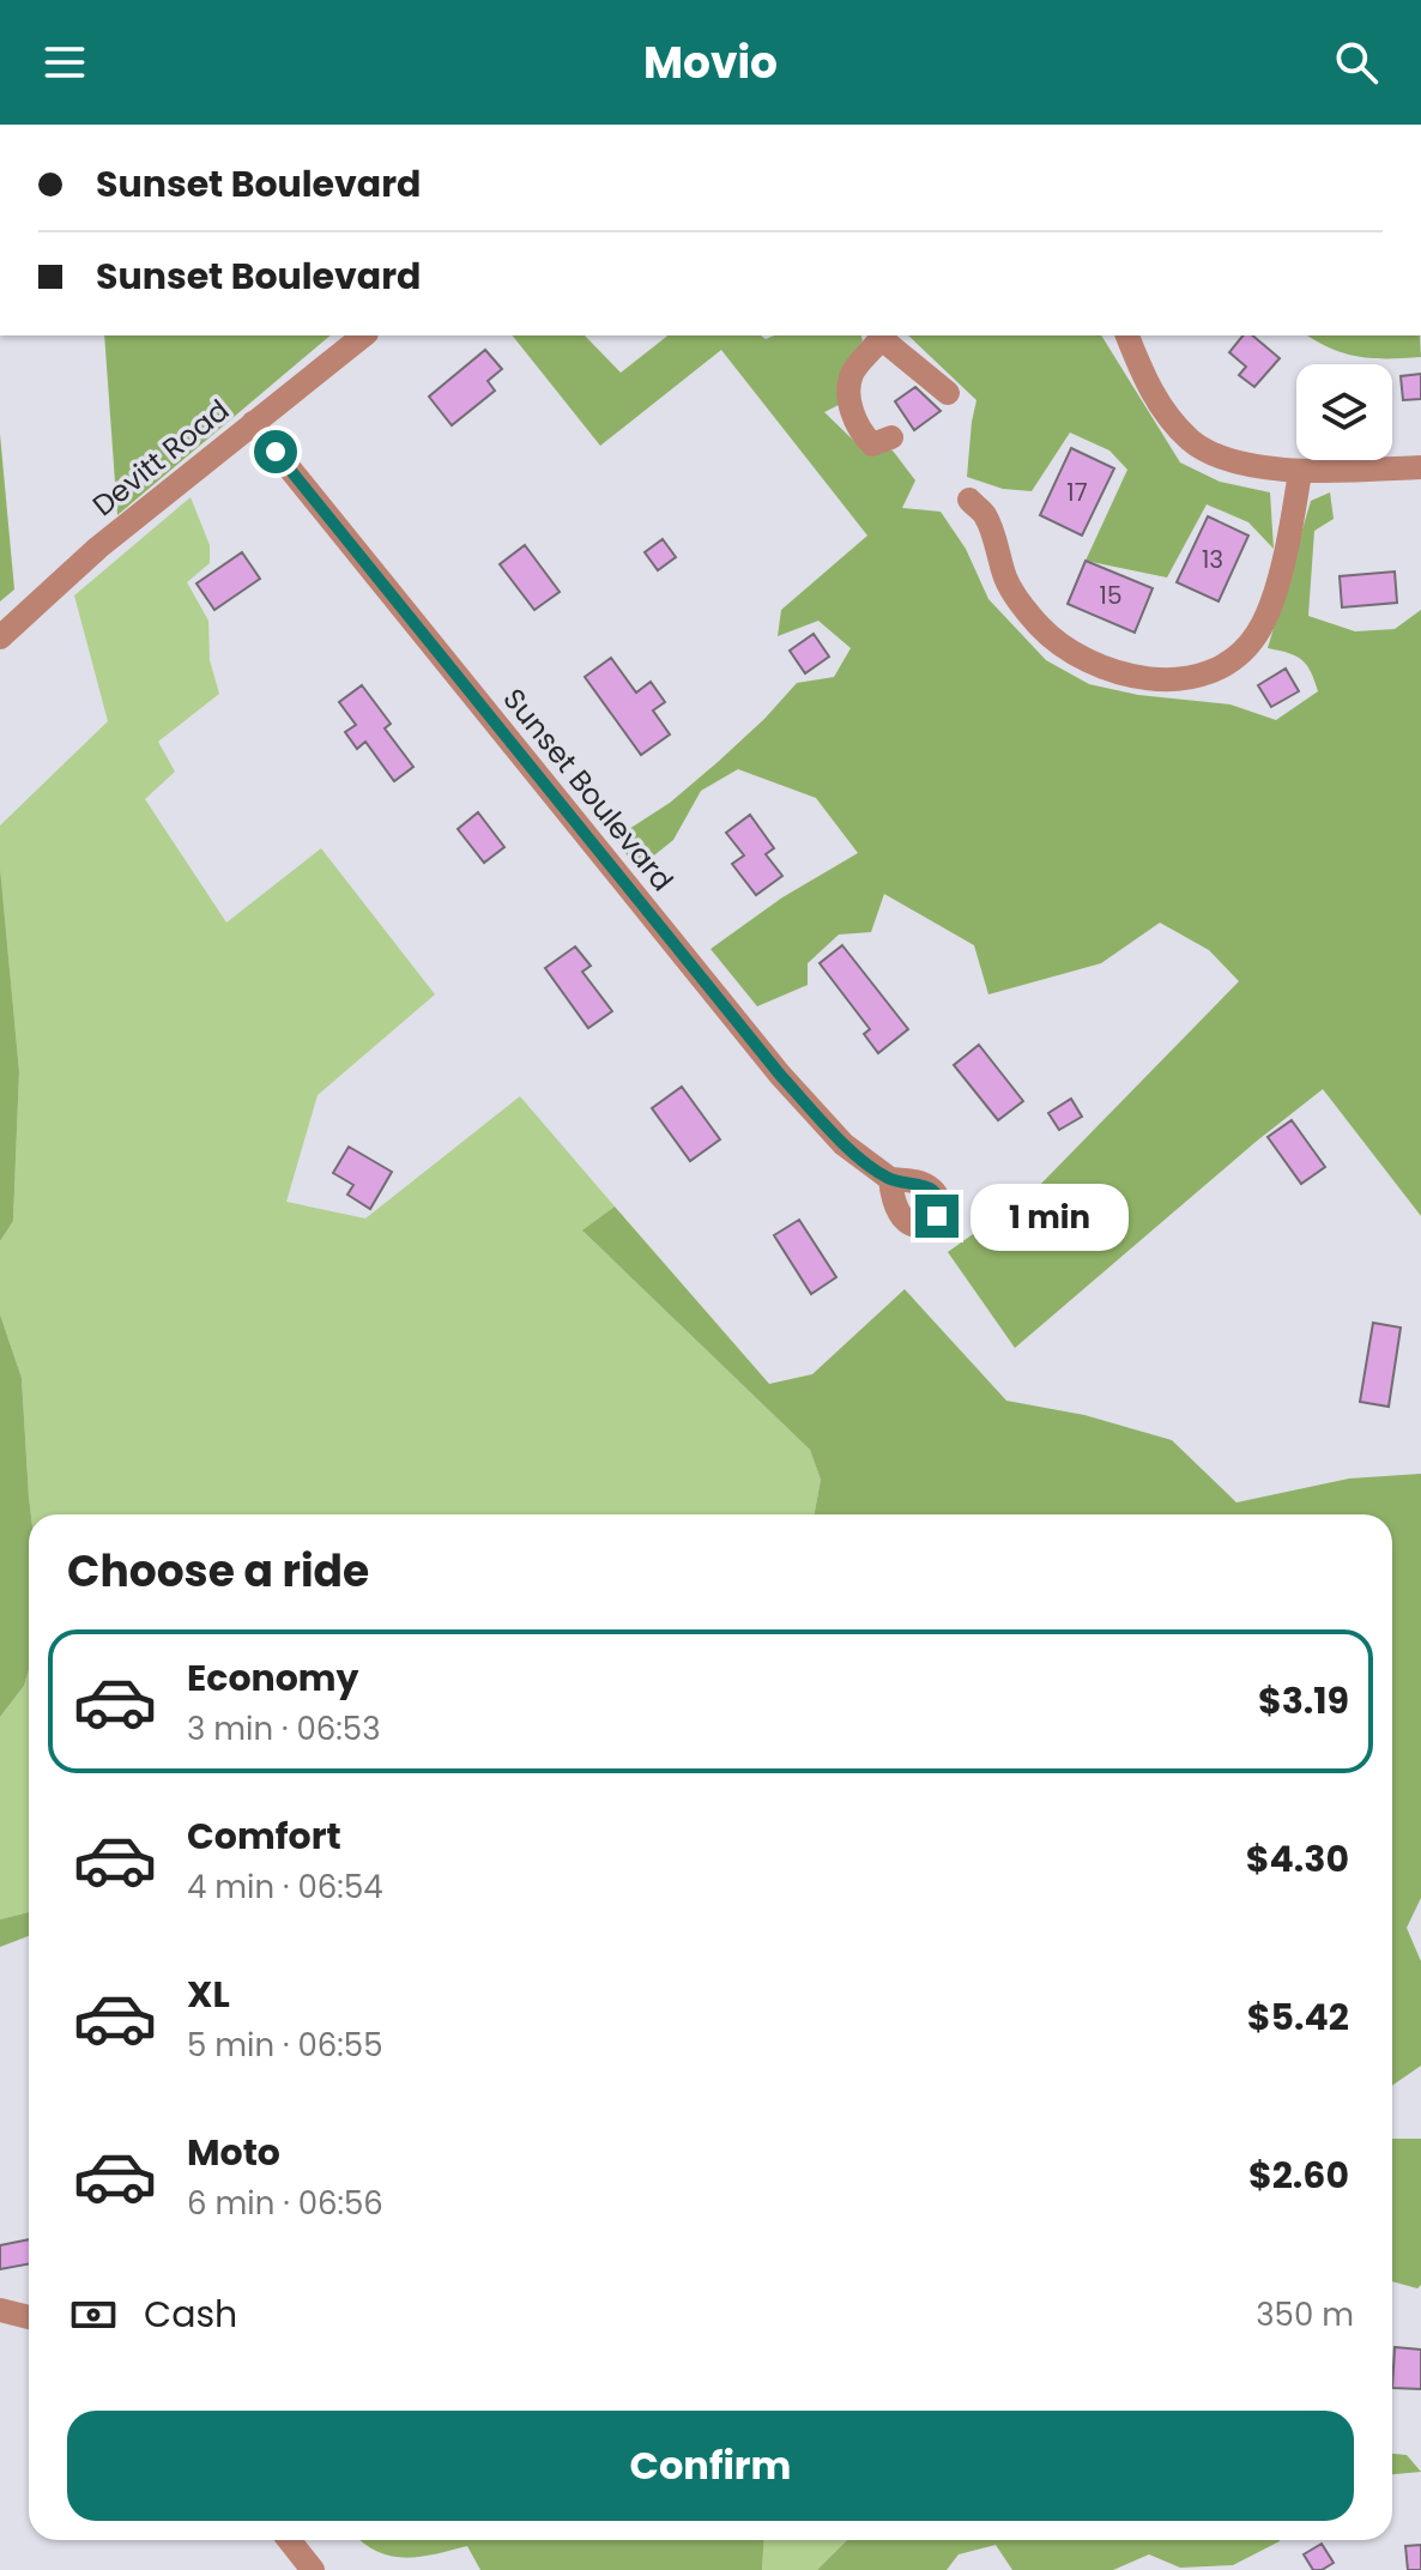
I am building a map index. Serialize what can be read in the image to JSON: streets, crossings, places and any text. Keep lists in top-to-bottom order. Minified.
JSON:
{"streets":{"street":["Devitt Road","Sunset Boulevard"]},"crossings":[["Devitt Road","Sunset Boulevard"]],"house_numbers":["17","13","15"],"page":{"header":"Movio","banner":["Sunset Boulevard","Sunset Boulevard"],"bubble":"1 min","heading":"Choose a ride","list":[{"name":"Economy","note":"3 min · 06:53","value":"$3.19"},{"name":"Comfort","note":"4 min · 06:54","value":"$4.30"},{"name":"XL","note":"5 min · 06:55","value":"$5.42"},{"name":"Moto","note":"6 min · 06:56","value":"$2.60"}],"pay":["Cash","350 m"],"buttons":"Confirm"}}
